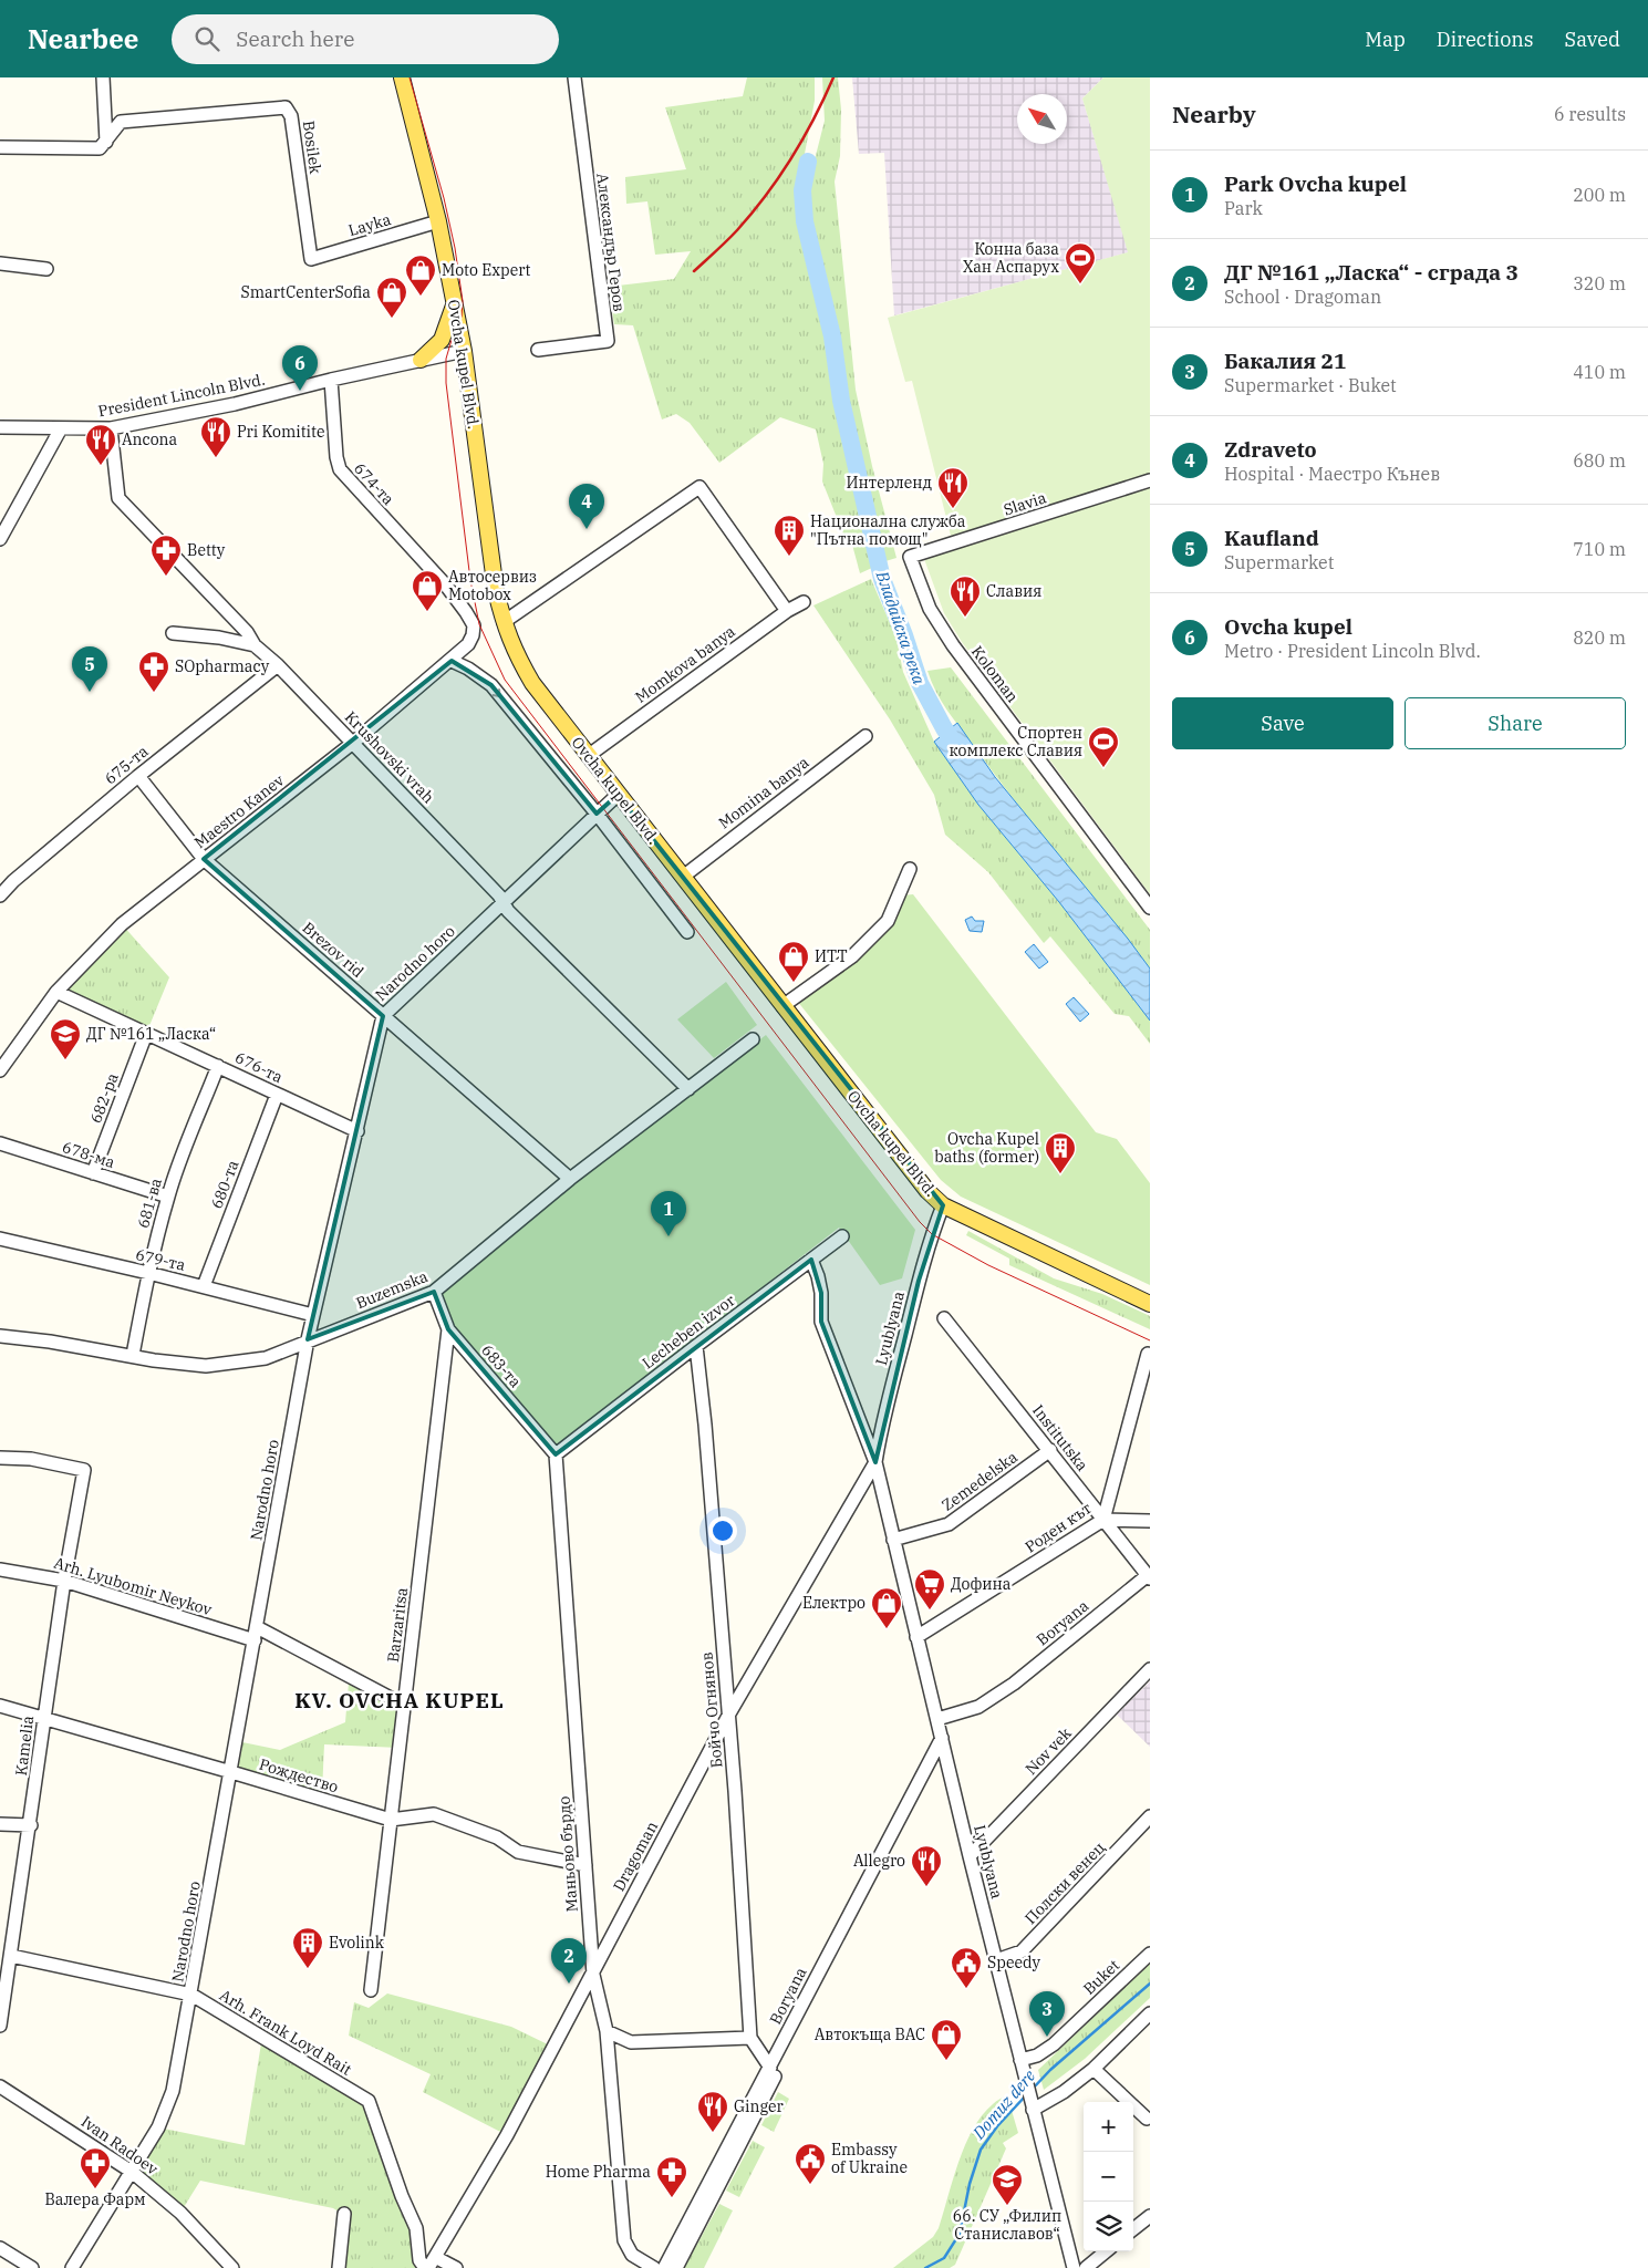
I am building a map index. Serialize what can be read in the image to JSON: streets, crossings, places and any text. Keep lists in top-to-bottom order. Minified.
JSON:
{"streets":{"main road":["Ovcha kupel Blvd."],"street":["Bosilek","Layka","Александър Геров","President Lincoln Blvd.","674-та","Slavia","Momkova banya","Koloman","Krushovski vrah","675-та","Momina banya","Maestro Kanev","Brezov rid","Narodno horo","676-та","682-ра","678-ма","680-та","681-ва","679-та","Buzemska","Lyublyana","Lecheben izvor","683-та","Institutska","Zemedelska","Роден кът","Arh. Lyubomir Neykov","Boryana","Barzaritsa","Бойчо Огнянов","Kamelia","Nov vek","Рождество","Маньово бърдо","Dragoman","Полски венец","Buket","Arh. Frank Loyd Rait","Ivan Radoev"]},"crossings":[["Bosilek","Layka"],["Layka","Ovcha kupel Blvd."],["Ovcha kupel Blvd.","President Lincoln Blvd."],["Ovcha kupel Blvd.","Momkova banya"],["Ovcha kupel Blvd.","Momina banya"],["Ovcha kupel Blvd.","Narodno horo"],["Ovcha kupel Blvd.","Lyublyana"],["President Lincoln Blvd.","674-та"],["President Lincoln Blvd.","Krushovski vrah"],["674-та","Maestro Kanev"],["Slavia","Koloman"],["Krushovski vrah","675-та"],["Krushovski vrah","Maestro Kanev"],["Krushovski vrah","Narodno horo"],["Krushovski vrah","Buzemska"],["675-та","Brezov rid"],["Maestro Kanev","Brezov rid"],["Maestro Kanev","676-та"],["Brezov rid","Narodno horo"],["Brezov rid","Buzemska"],["Narodno horo","676-та"],["Narodno horo","679-та"],["Narodno horo","Buzemska"],["Narodno horo","Arh. Lyubomir Neykov"],["Narodno horo","Рождество"],["Narodno horo","Arh. Frank Loyd Rait"],["Narodno horo","Ivan Radoev"],["676-та","682-ра"],["676-та","680-та"],["676-та","681-ва"],["682-ра","678-ма"],["678-ма","681-ва"],["680-та","679-та"],["681-ва","679-та"],["681-ва","Buzemska"],["Buzemska","683-та"],["Lyublyana","Lecheben izvor"],["Lyublyana","Zemedelska"],["Lyublyana","Роден кът"],["Lyublyana","Boryana"],["Lyublyana","Nov vek"],["Lyublyana","Dragoman"],["Lyublyana","Полски венец"],["Lyublyana","Buket"],["Lecheben izvor","683-та"],["Lecheben izvor","Бойчо Огнянов"],["Lecheben izvor","Маньово бърдо"],["683-та","Barzaritsa"],["683-та","Маньово бърдо"],["Institutska","Zemedelska"],["Institutska","Роден кът"],["Institutska","Boryana"],["Arh. Lyubomir Neykov","Kamelia"],["Boryana","Бойчо Огнянов"],["Barzaritsa","Рождество"],["Бойчо Огнянов","Dragoman"],["Kamelia","Рождество"],["Kamelia","Arh. Frank Loyd Rait"],["Рождество","Маньово бърдо"],["Маньово бърдо","Dragoman"],["Dragoman","Arh. Frank Loyd Rait"]],"districts":["KV. OVCHA KUPEL"],"water":["Владайска река","Domuz dere"],"places":{"sports":["Конна база Хан Аспарух","Спортен комплекс Славия"],"shop":["Moto Expert","SmartCenterSofia","Автосервиз Motobox","ИТТ","Електро","Автокъща ВАС"],"restaurant":["Pri Komitite","Ancona","Интерленд","Славия","Allegro","Ginger"],"building":["Национална служба \"Пътна помощ\"","Ovcha Kupel baths (former)","Evolink"],"pharmacy":["Betty","SOpharmacy","Валера Фарм","Home Pharma"],"school or university":["ДГ №161 „Ласка“","66. СУ „Филип Станиславов“"],"supermarket":["Дофина"],"public building":["Speedy","Embassy of Ukraine"]},"north":"top left","page":{"header":"Nearbee","search":"Search here","nav":["Map","Directions","Saved"],"heading":["Nearby","6 results"],"list":[{"mark":"1","name":"Park Ovcha kupel","note":"Park","value":"200 m"},{"mark":"2","name":"ДГ №161 „Ласка“ - сграда 3","note":"School · Dragoman","value":"320 m"},{"mark":"3","name":"Бакалия 21","note":"Supermarket · Buket","value":"410 m"},{"mark":"4","name":"Zdraveto","note":"Hospital · Маестро Кънев","value":"680 m"},{"mark":"5","name":"Kaufland","note":"Supermarket","value":"710 m"},{"mark":"6","name":"Ovcha kupel","note":"Metro · President Lincoln Blvd.","value":"820 m"}],"pins":["6","4","5","1","2","3"],"buttons":["Save","Share"],"map_buttons":["+","−"]}}
